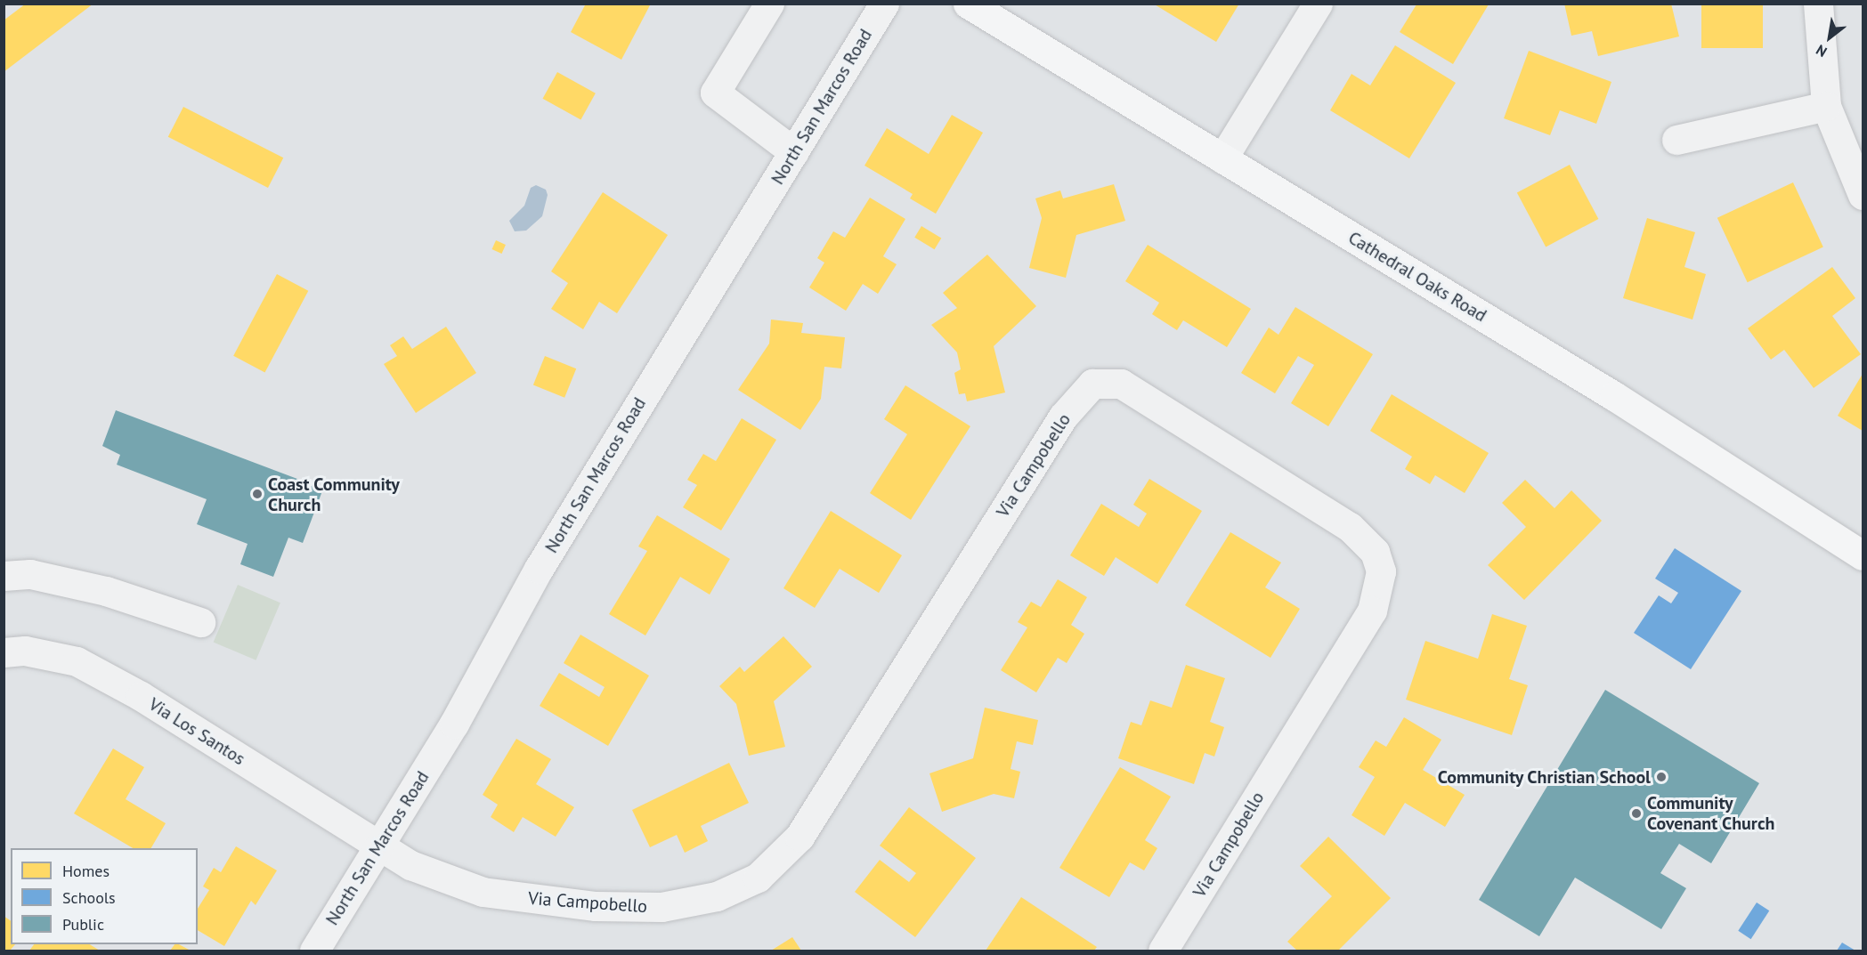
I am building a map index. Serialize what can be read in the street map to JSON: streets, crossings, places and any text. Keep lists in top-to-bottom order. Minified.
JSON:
{"streets":{"main road":["Cathedral Oaks Road"],"street":["North San Marcos Road","Via Campobello","Via Los Santos"]},"crossings":[["North San Marcos Road","Via Campobello"],["North San Marcos Road","Via Los Santos"],["Via Campobello","Via Los Santos"]],"places":["Coast Community Church","Community Christian School","Community Covenant Church"],"legend":["Homes","Schools","Public"],"north":"bottom left"}
